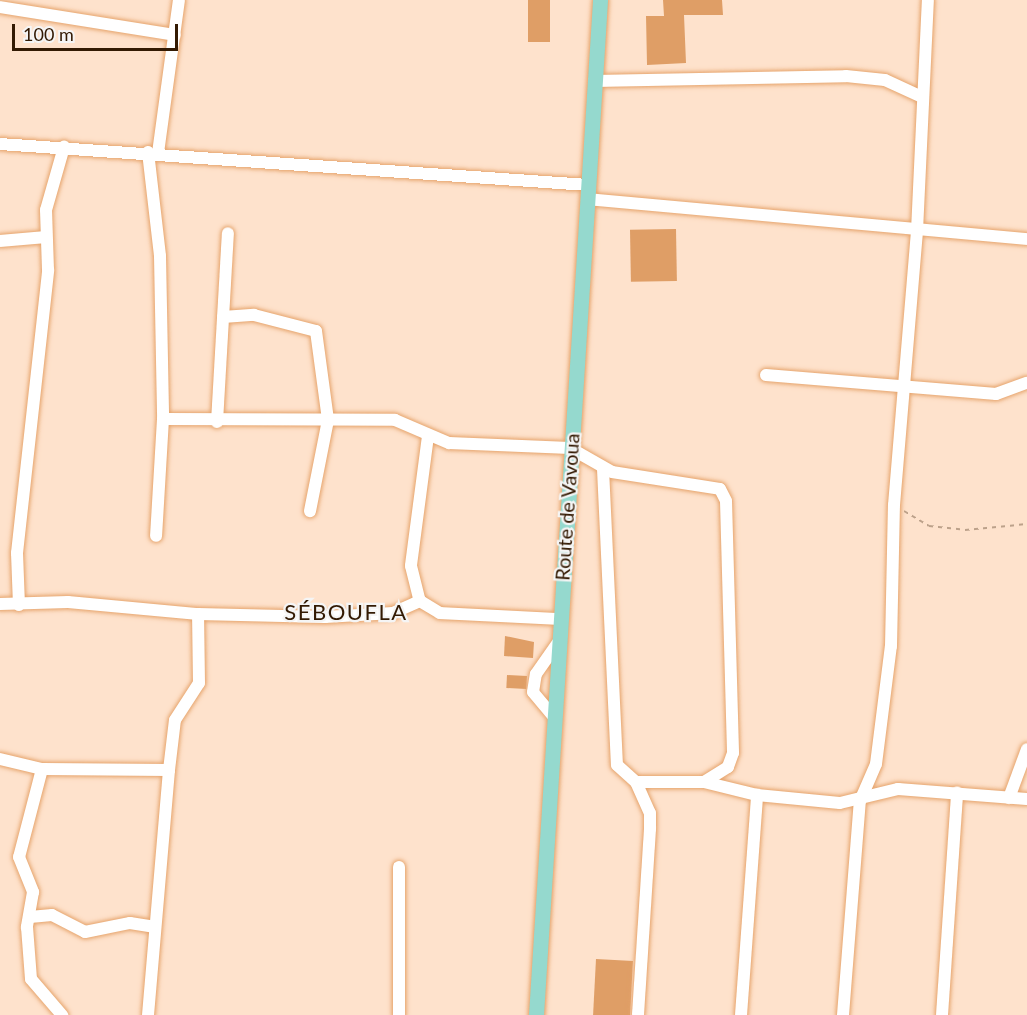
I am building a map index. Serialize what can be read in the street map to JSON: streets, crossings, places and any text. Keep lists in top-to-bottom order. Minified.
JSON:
{"streets":{"main road":["Route de Vavoua"]},"districts":["SÉBOUFLA"],"scale_bar":"100 m"}
